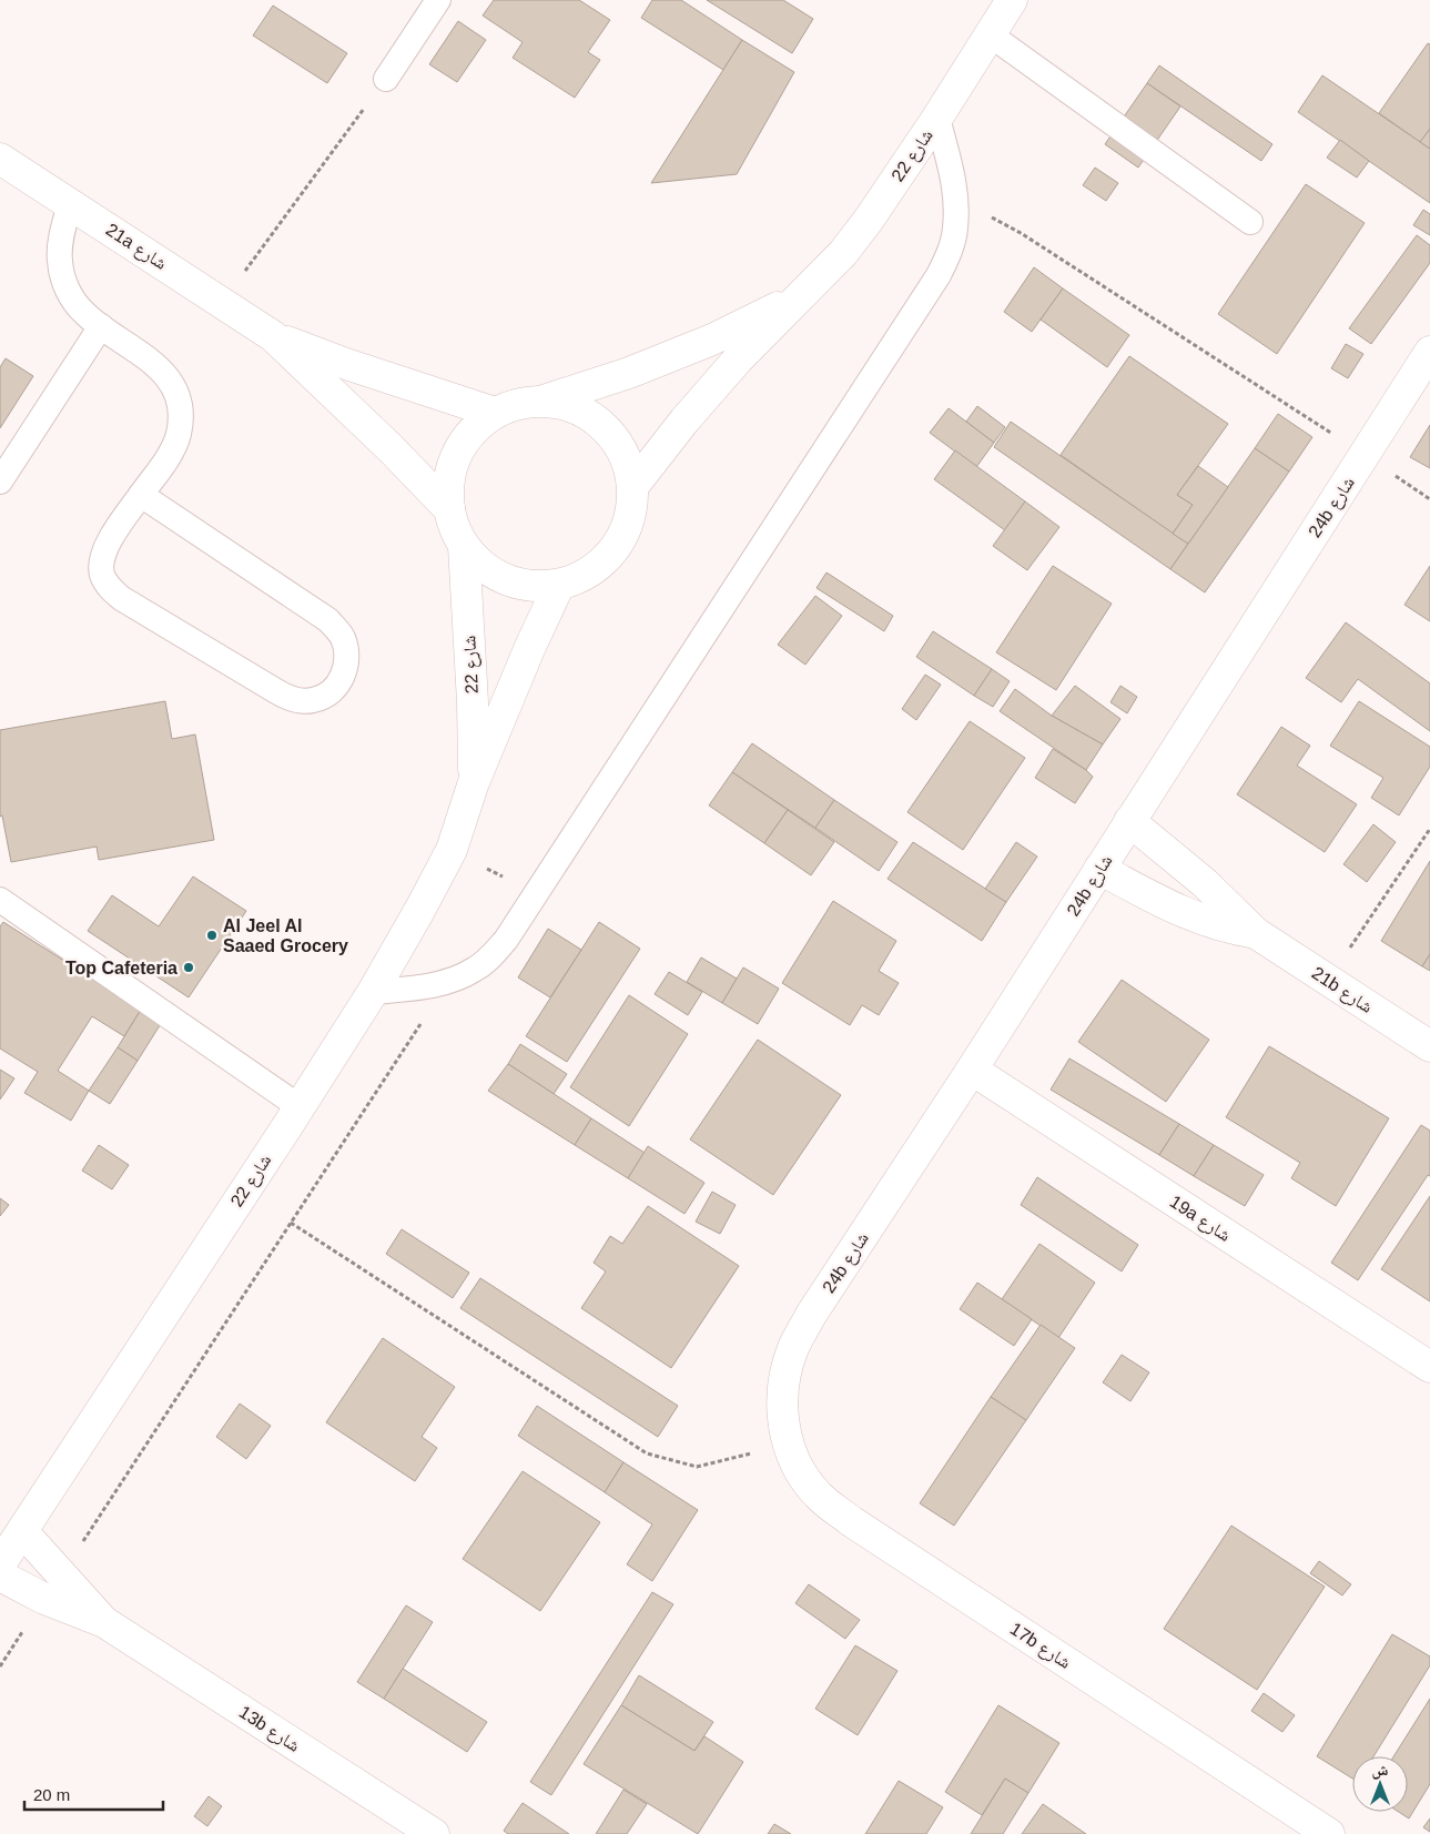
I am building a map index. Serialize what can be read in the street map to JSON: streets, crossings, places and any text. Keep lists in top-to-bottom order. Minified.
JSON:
{"streets":{"street":["شارع 22","21a شارع","24b شارع","21b شارع","19a شارع","17b شارع","13b شارع"]},"crossings":[["شارع 22","21a شارع"],["شارع 22","13b شارع"],["24b شارع","21b شارع"],["24b شارع","19a شارع"],["24b شارع","17b شارع"]],"places":["Al Jeel Al Saaed Grocery","Top Cafeteria"],"scale_bar":"20 m","north":"top"}
